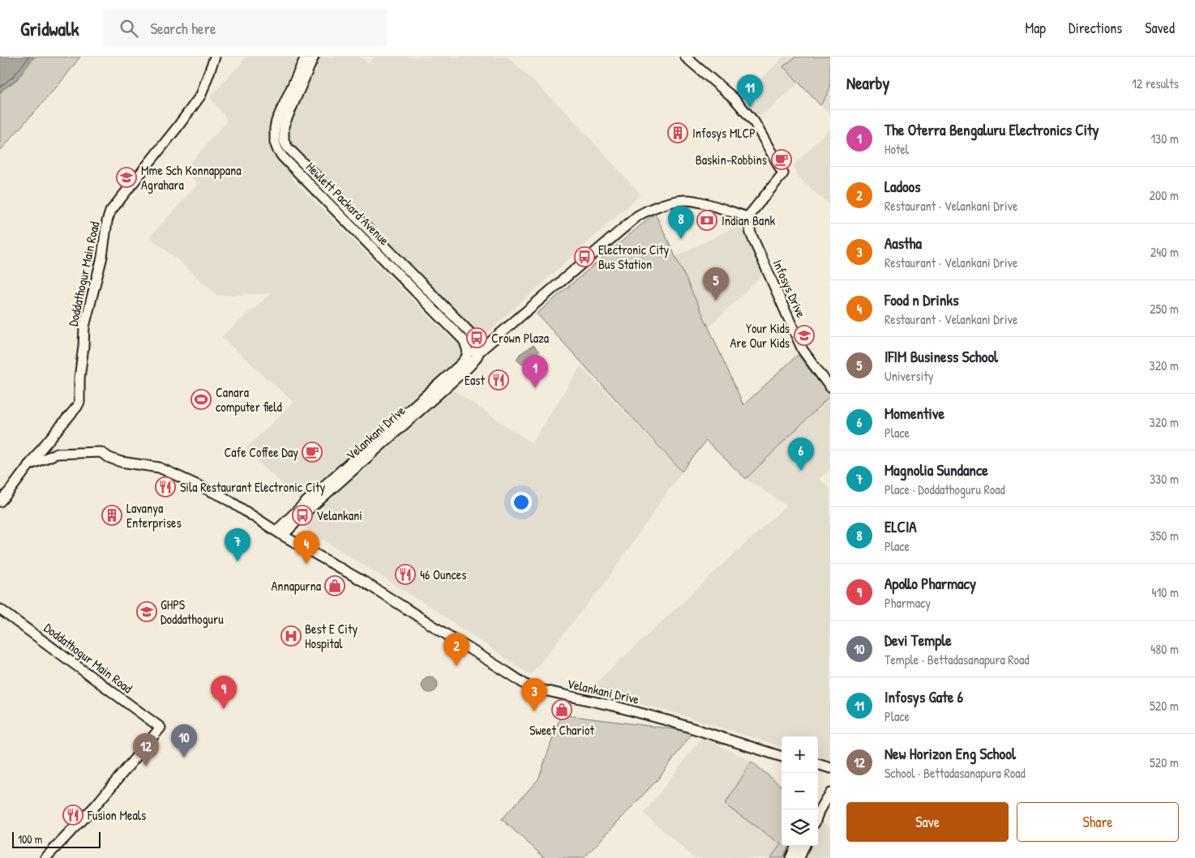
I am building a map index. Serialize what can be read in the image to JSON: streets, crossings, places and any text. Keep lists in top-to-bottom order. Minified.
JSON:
{"streets":{"street":["Hewlett Packard Avenue","Doddathogur Main Road","Infosys Drive","Velankani Drive"]},"crossings":[["Hewlett Packard Avenue","Velankani Drive"],["Infosys Drive","Velankani Drive"]],"places":{"building":["Infosys MLCP","Lavanya Enterprises"],"cafe":["Baskin-Robbins","Cafe Coffee Day"],"school or university":["Mme Sch Konnappana Agrahara","Your Kids Are Our Kids","GHPS Doddathoguru"],"bank":["Indian Bank"],"bus stop":["Electronic City Bus Station","Crown Plaza","Velankani"],"restaurant":["East","Sila Restaurant Electronic City","46 Ounces","Fusion Meals"],"sports":["Canara computer field"],"shop":["Annapurna","Sweet Chariot"],"hospital":["Best E City Hospital"]},"scale_bar":"100 m","page":{"header":"Gridwalk","search":"Search here","nav":["Map","Directions","Saved"],"heading":["Nearby","12 results"],"pins":["11","8","5","1","6","7","4","2","9","3","10","12"],"list":[{"mark":"1","name":"The Oterra Bengaluru Electronics City","note":"Hotel","value":"130 m"},{"mark":"2","name":"Ladoos","note":"Restaurant · Velankani Drive","value":"200 m"},{"mark":"3","name":"Aastha","note":"Restaurant · Velankani Drive","value":"240 m"},{"mark":"4","name":"Food n Drinks","note":"Restaurant · Velankani Drive","value":"250 m"},{"mark":"5","name":"IFIM Business School","note":"University","value":"320 m"},{"mark":"6","name":"Momentive","note":"Place","value":"320 m"},{"mark":"7","name":"Magnolia Sundance","note":"Place · Doddathoguru Road","value":"330 m"},{"mark":"8","name":"ELCIA","note":"Place","value":"350 m"},{"mark":"9","name":"Apollo Pharmacy","note":"Pharmacy","value":"410 m"},{"mark":"10","name":"Devi Temple","note":"Temple · Bettadasanapura Road","value":"480 m"},{"mark":"11","name":"Infosys Gate 6","note":"Place","value":"520 m"},{"mark":"12","name":"New Horizon Eng School","note":"School · Bettadasanapura Road","value":"520 m"}],"map_buttons":["+","−"],"buttons":["Save","Share"],"scale":"100 m"}}
